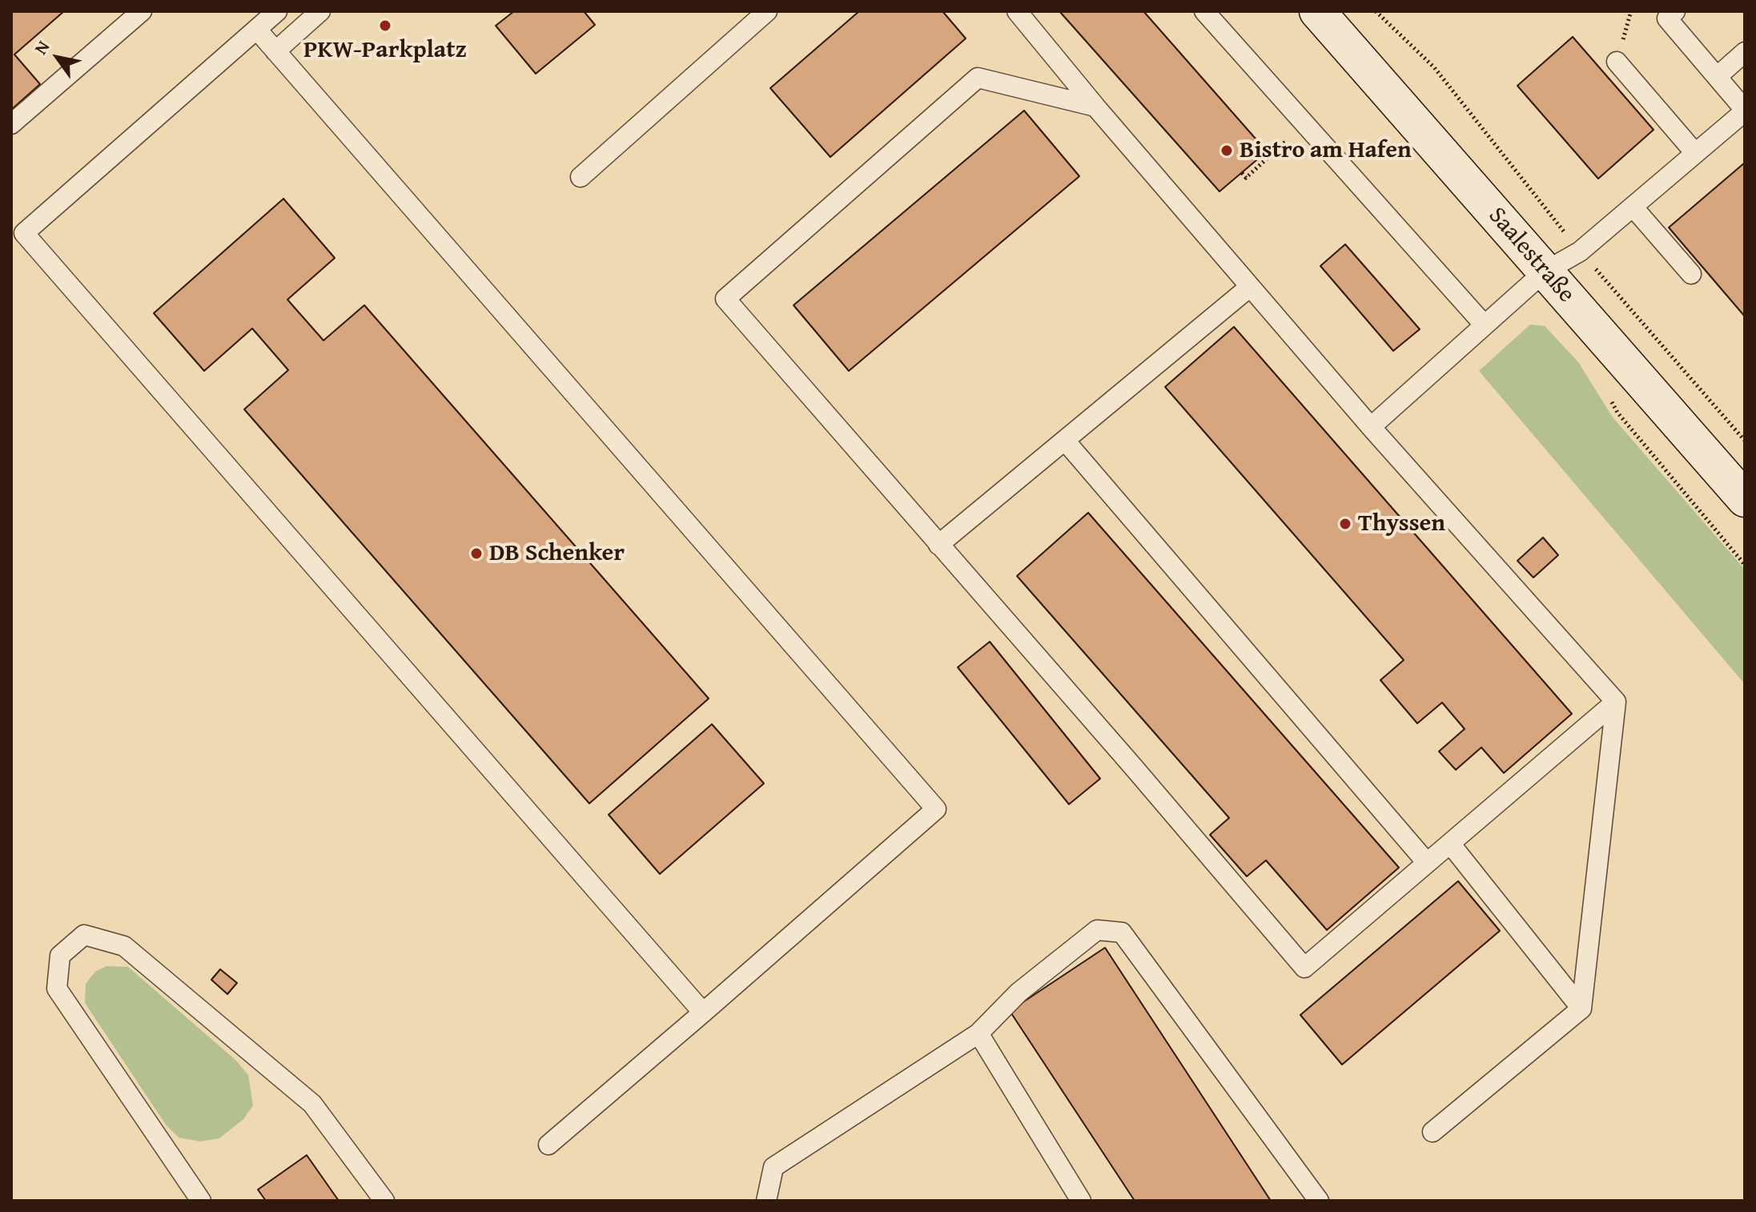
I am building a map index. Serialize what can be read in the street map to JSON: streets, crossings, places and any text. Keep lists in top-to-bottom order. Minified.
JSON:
{"streets":{"main road":["Saalestraße"]},"places":["PKW-Parkplatz","Bistro am Hafen","Thyssen","DB Schenker"],"north":"top left"}
